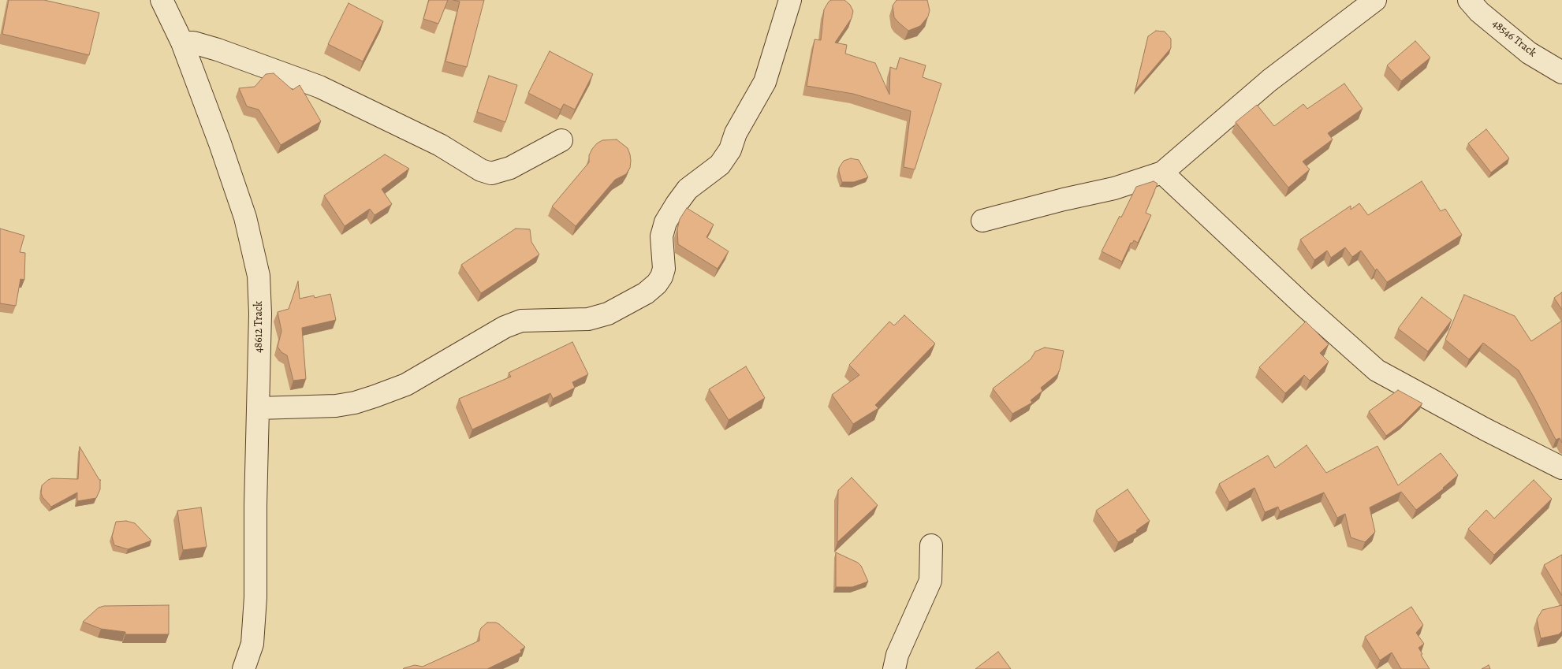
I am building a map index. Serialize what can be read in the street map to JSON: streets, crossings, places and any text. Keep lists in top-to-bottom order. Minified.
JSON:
{"streets":{"street":["48546 Track","48612 Track"]}}
